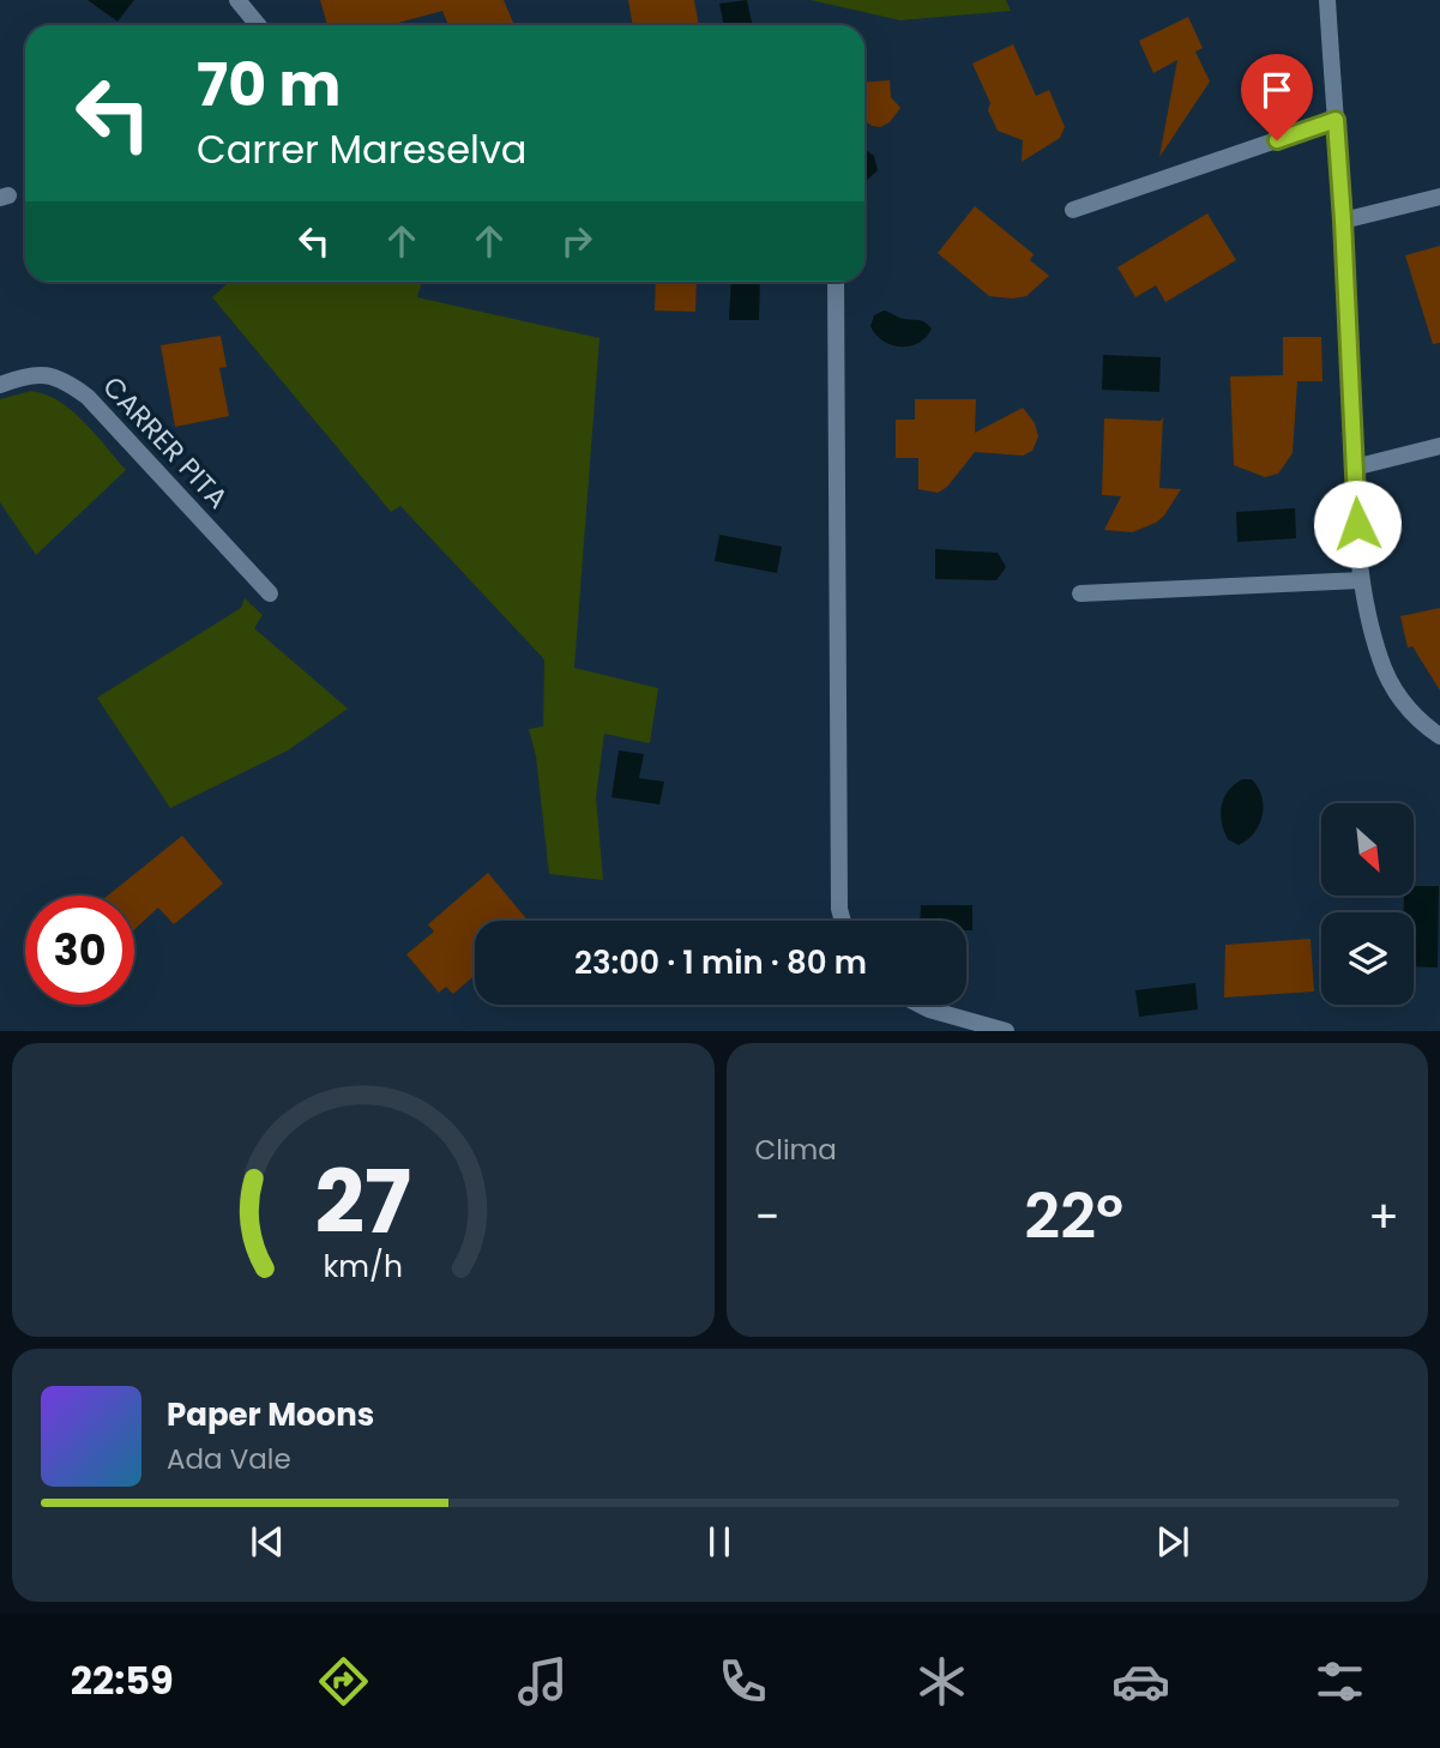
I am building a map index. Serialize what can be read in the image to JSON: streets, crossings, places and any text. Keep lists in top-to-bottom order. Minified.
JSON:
{"streets":{"street":["CARRER PITA"]},"north":"bottom right","page":{"turn":["70 m","Carrer Mareselva"],"limit":"30","trip":"23:00 · 1 min · 80 m","tile":"Clima","heat":["−","22°","+"],"song":["Paper Moons","Ada Vale"],"tabs":"22:59","gauge":["27","km/h"]}}
